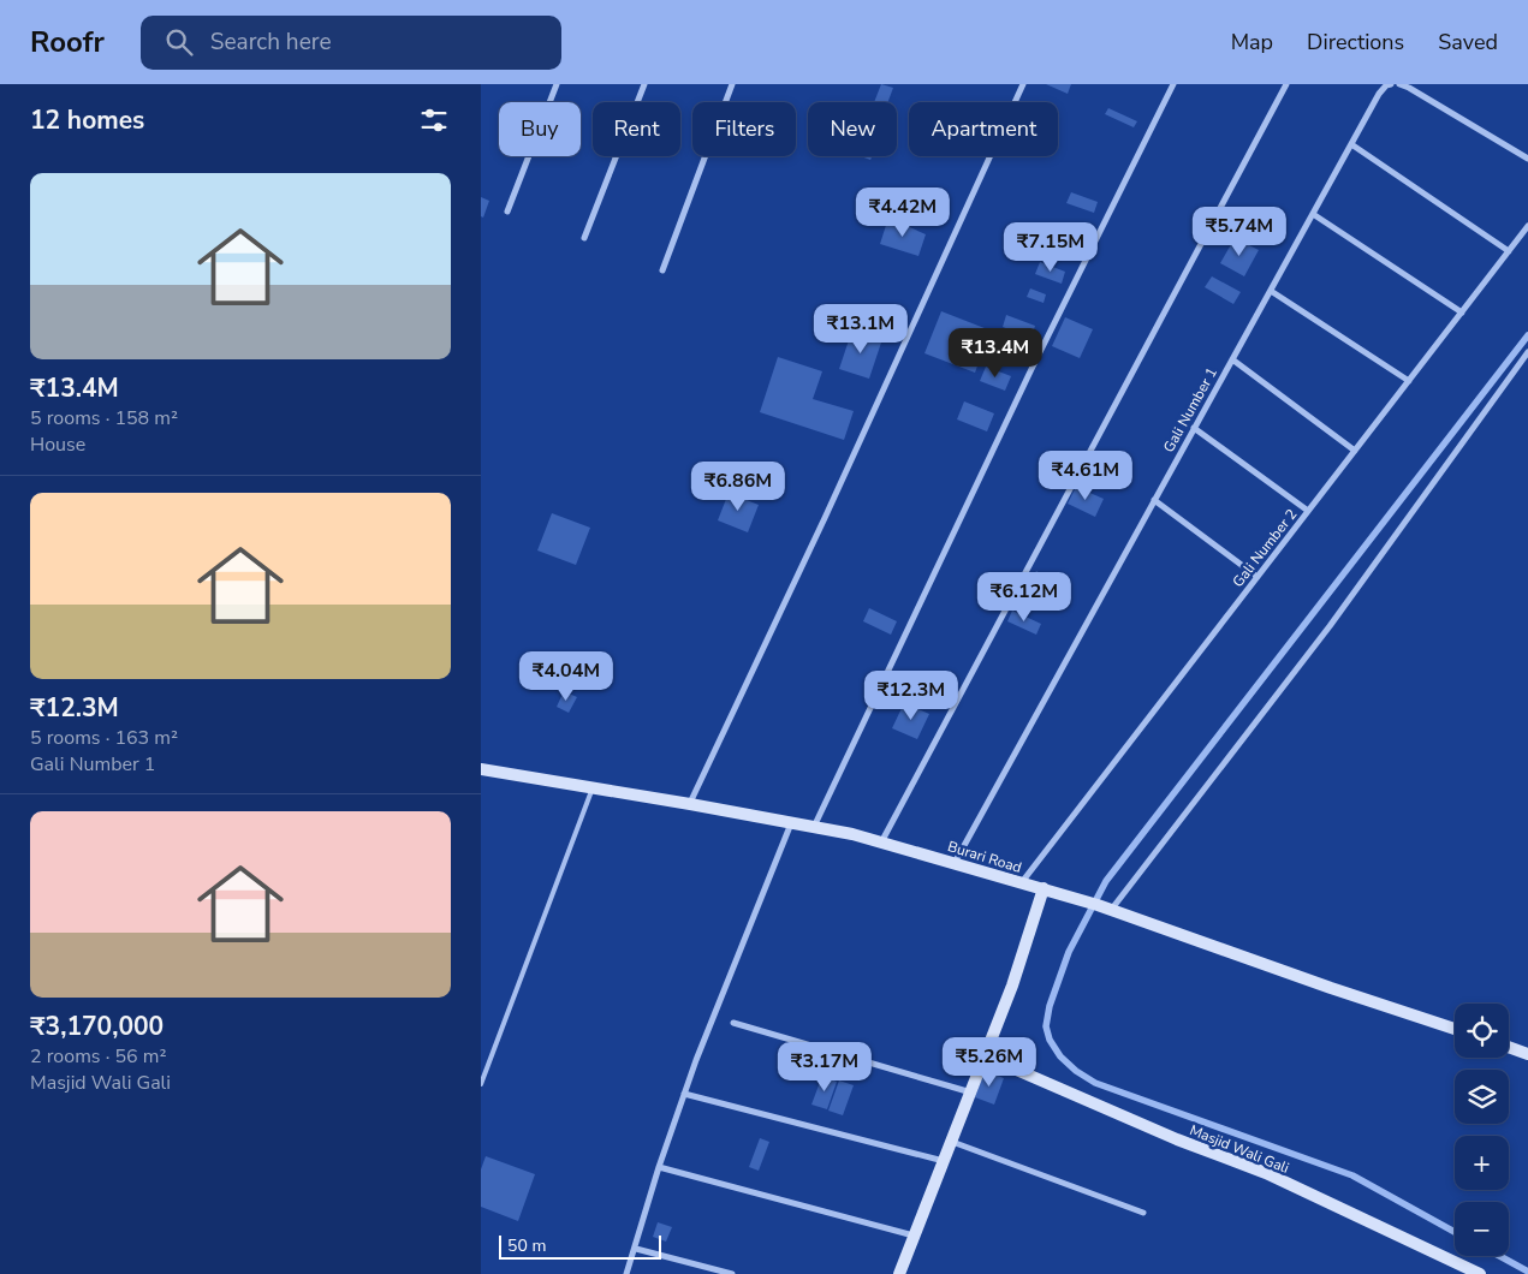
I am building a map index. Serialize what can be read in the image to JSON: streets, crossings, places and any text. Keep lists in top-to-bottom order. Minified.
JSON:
{"streets":{"main road":["Burari Road","Masjid Wali Gali"],"street":["Gali Number 1","Gali Number 2"]},"crossings":[["Gali Number 1","Burari Road"],["Gali Number 2","Burari Road"]],"scale_bar":"50 m","page":{"header":"Roofr","search":"Search here","nav":["Map","Directions","Saved"],"heading":"12 homes","chip":["Buy","Rent","Filters","New","Apartment"],"list":[{"name":"₹13.4M","note":"5 rooms · 158 m² · House"},{"name":"₹12.3M","note":"5 rooms · 163 m² · Gali Number 1"},{"name":"₹3,170,000","note":"2 rooms · 56 m² · Masjid Wali Gali"}],"price":["₹4.42M","₹5.74M","₹7.15M","₹13.1M","₹13.4M","₹4.61M","₹6.86M","₹6.12M","₹4.04M","₹12.3M","₹5.26M","₹3.17M"],"map_buttons":["+","−"],"scale":"50 m"}}
